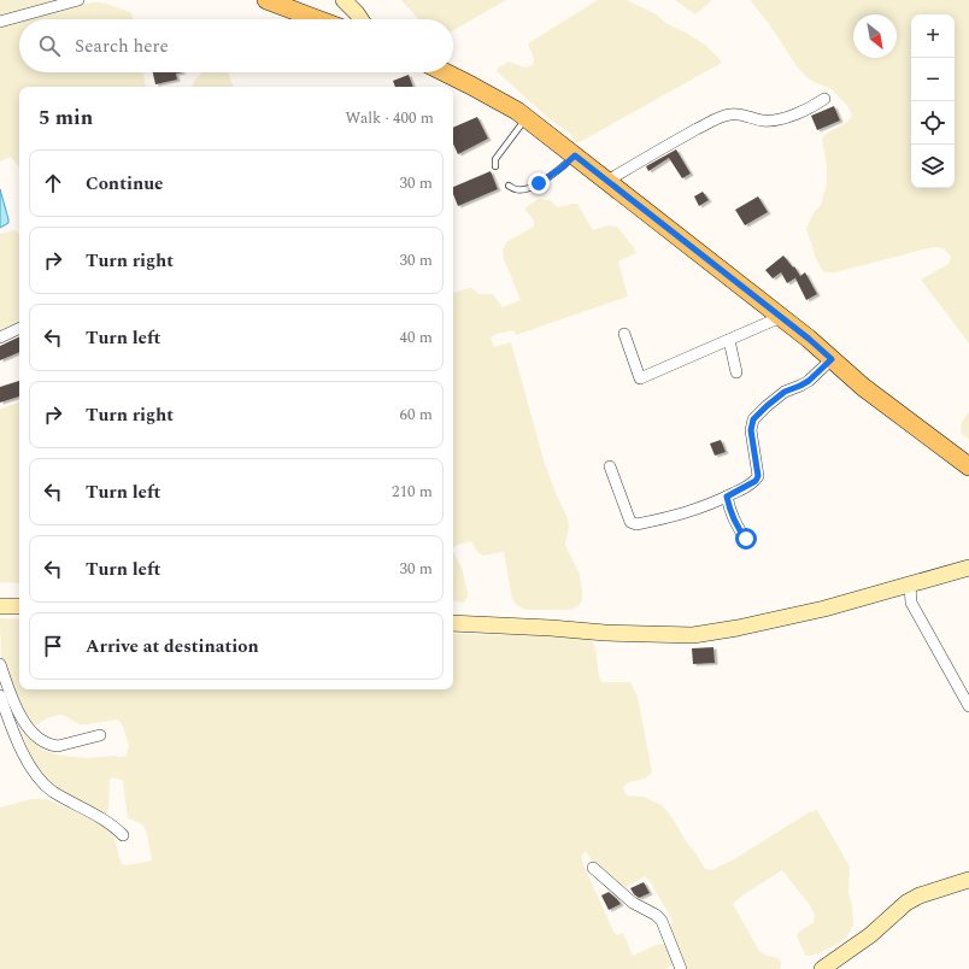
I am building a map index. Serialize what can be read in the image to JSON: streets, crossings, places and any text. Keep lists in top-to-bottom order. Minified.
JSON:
{"north":"bottom right","page":{"map_buttons":["+","−"],"search":"Search here","heading":["5 min","Walk · 400 m"],"list":[["Continue","30 m"],["Turn right","30 m"],["Turn left","40 m"],["Turn right","60 m"],["Turn left","210 m"],["Turn left","30 m"],"Arrive at destination"]}}
